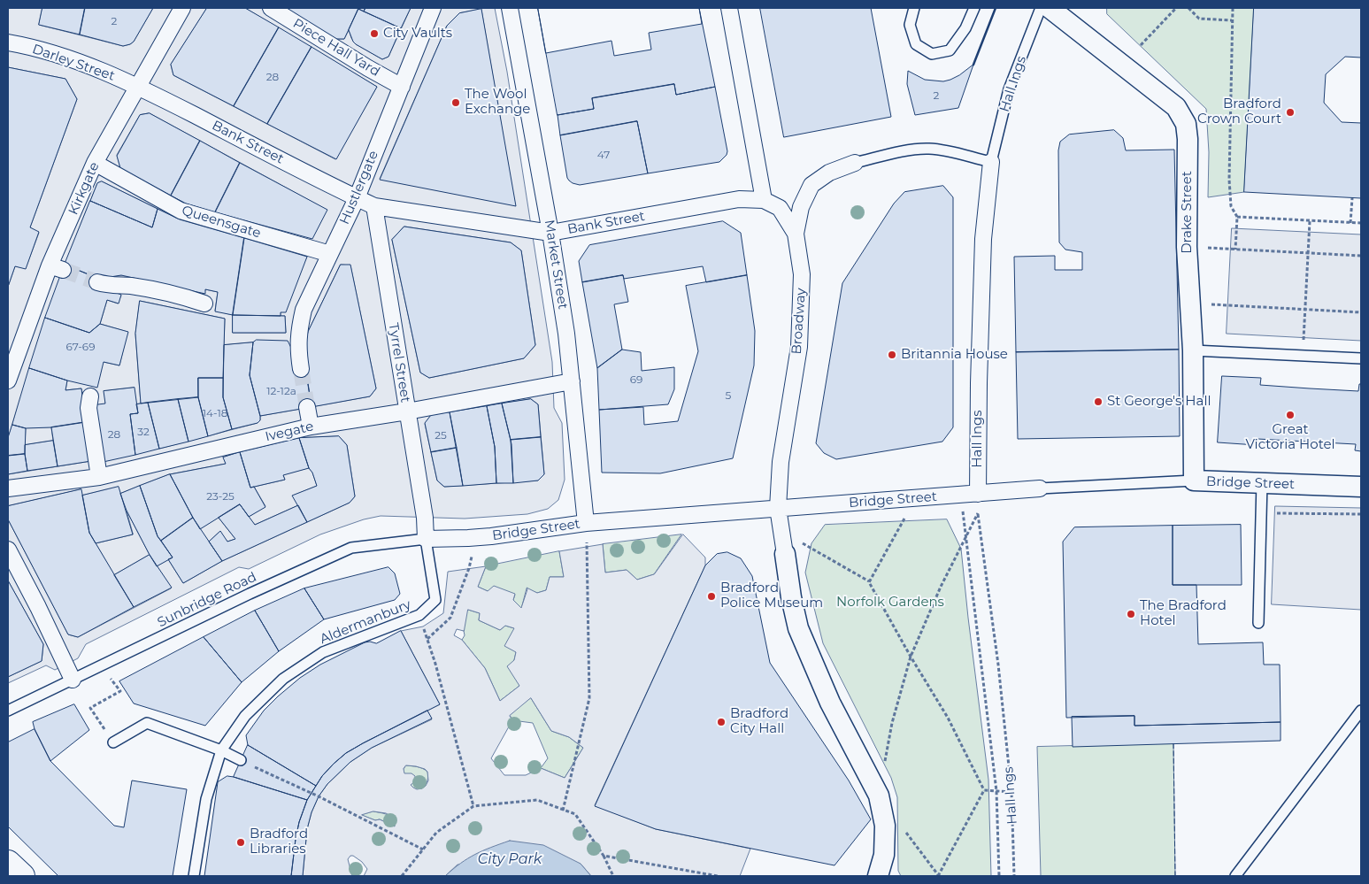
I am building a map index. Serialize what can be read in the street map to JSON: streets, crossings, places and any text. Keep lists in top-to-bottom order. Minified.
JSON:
{"streets":{"street":["Piece Hall Yard","Darley Street","Hall Ings","Bank Street","Hustlergate","Kirkgate","Drake Street","Queensgate","Market Street","Broadway","Tyrrel Street","Ivegate","Bridge Street"],"lane":["Sunbridge Road","Aldermanbury"]},"crossings":[["Piece Hall Yard","Hustlergate"],["Darley Street","Bank Street"],["Darley Street","Kirkgate"],["Hall Ings","Bridge Street"],["Bank Street","Hustlergate"],["Bank Street","Kirkgate"],["Bank Street","Market Street"],["Bank Street","Broadway"],["Bank Street","Tyrrel Street"],["Hustlergate","Queensgate"],["Kirkgate","Queensgate"],["Drake Street","Bridge Street"],["Market Street","Ivegate"],["Market Street","Bridge Street"],["Broadway","Bridge Street"],["Tyrrel Street","Ivegate"],["Tyrrel Street","Bridge Street"],["Tyrrel Street","Sunbridge Road"],["Tyrrel Street","Aldermanbury"],["Bridge Street","Sunbridge Road"],["Bridge Street","Aldermanbury"],["Sunbridge Road","Aldermanbury"]],"water":["City Park"],"parks":["Norfolk Gardens"],"places":["City Vaults","The Wool Exchange","Bradford Crown Court","Britannia House","St George's Hall","Great Victoria Hotel","Bradford Police Museum","The Bradford Hotel","Bradford City Hall","Bradford Libraries"],"house_numbers":["2","28","2","47","67-69","69","12-12a","5","14-18","32","28","25","23-25"]}
